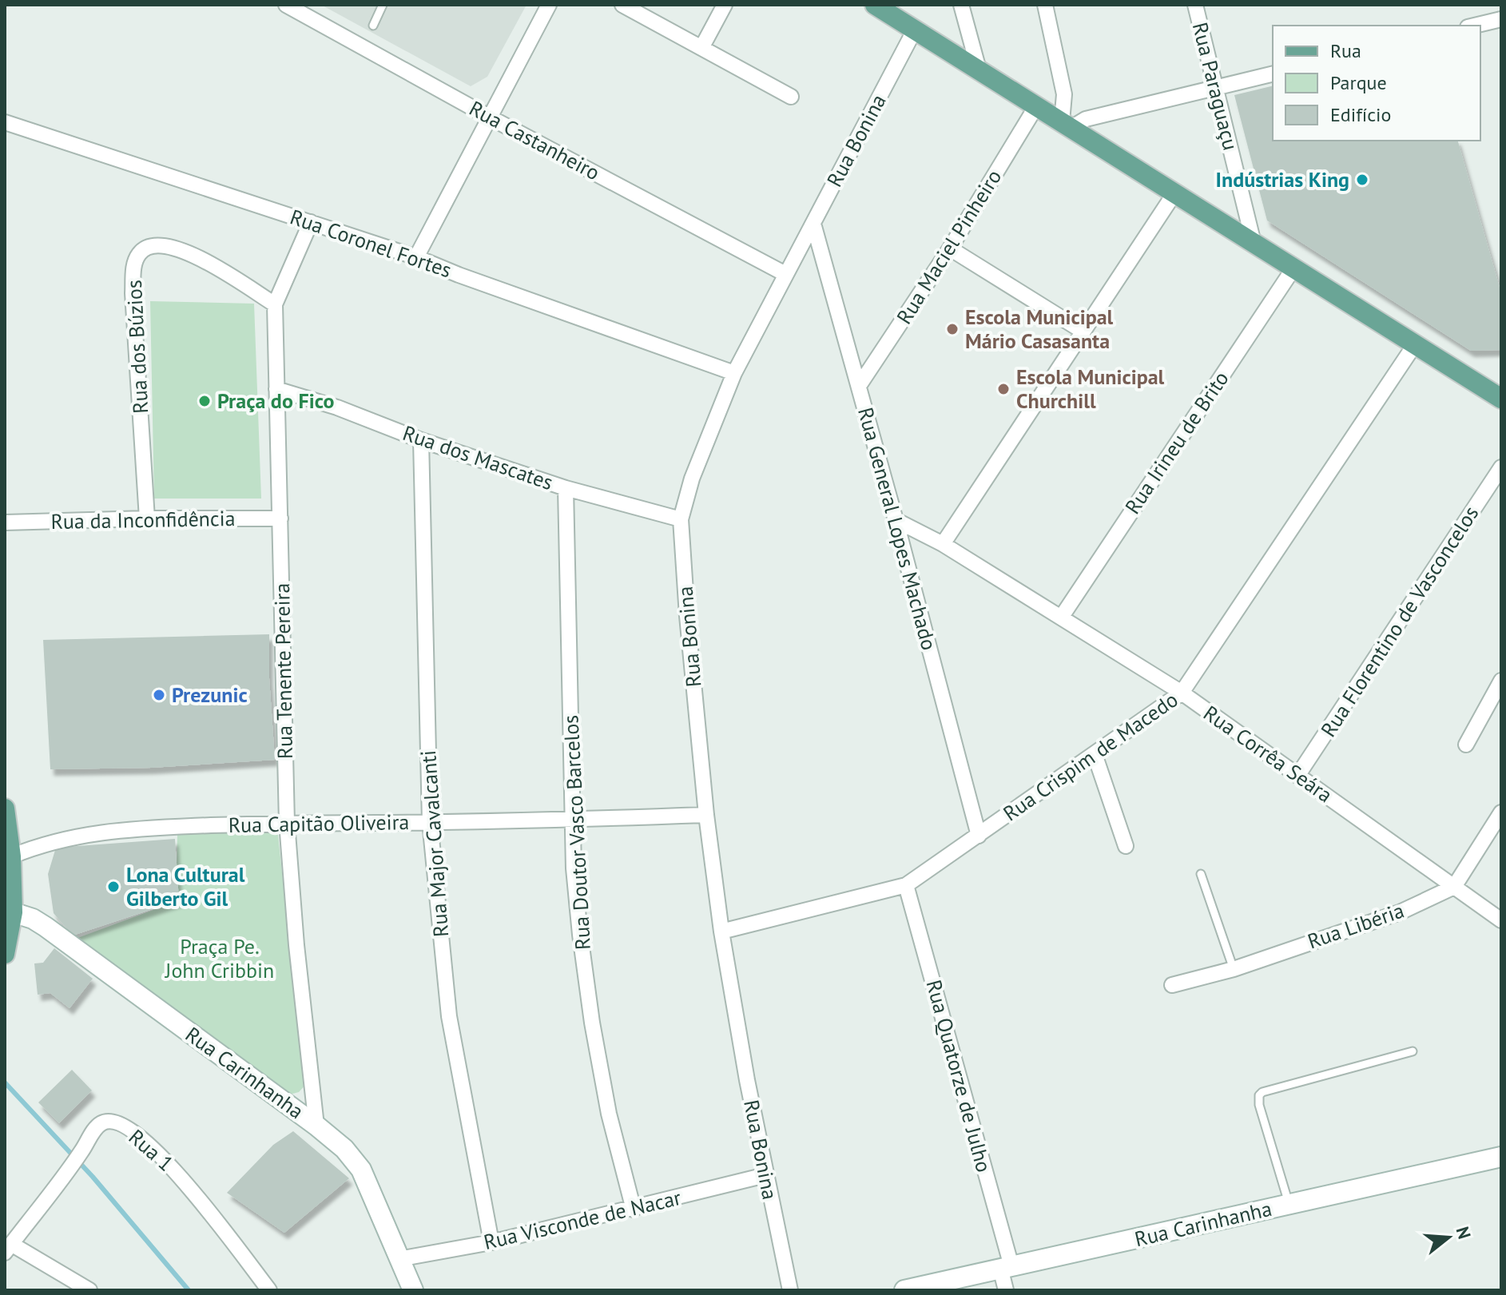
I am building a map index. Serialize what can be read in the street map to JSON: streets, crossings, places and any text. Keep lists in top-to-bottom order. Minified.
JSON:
{"streets":{"street":["Rua Paraguaçu","Rua Castanheiro","Rua Bonina","Rua Coronel Fortes","Rua Maciel Pinheiro","Rua dos Búzios","Rua Irineu de Brito","Rua dos Mascates","Rua da Inconfidência","Rua General Lopes Machado","Rua Florentino de Vasconcelos","Rua Tenente Pereira","Rua Corrêa Seára","Rua Crispim de Macedo","Rua Capitão Oliveira","Rua Doutor Vasco Barcelos","Rua Major Cavalcanti","Rua Libéria","Rua Carinhanha","Rua Quatorze de Julho","Rua 1","Rua Visconde de Nacar"]},"crossings":[["Rua Castanheiro","Rua Bonina"],["Rua Bonina","Rua Coronel Fortes"],["Rua Bonina","Rua dos Mascates"],["Rua Bonina","Rua General Lopes Machado"],["Rua Bonina","Rua Crispim de Macedo"],["Rua Bonina","Rua Capitão Oliveira"],["Rua Bonina","Rua Visconde de Nacar"],["Rua Coronel Fortes","Rua Tenente Pereira"],["Rua Maciel Pinheiro","Rua General Lopes Machado"],["Rua dos Búzios","Rua da Inconfidência"],["Rua dos Búzios","Rua Tenente Pereira"],["Rua Irineu de Brito","Rua Corrêa Seára"],["Rua dos Mascates","Rua Tenente Pereira"],["Rua dos Mascates","Rua Doutor Vasco Barcelos"],["Rua dos Mascates","Rua Major Cavalcanti"],["Rua da Inconfidência","Rua Tenente Pereira"],["Rua General Lopes Machado","Rua Corrêa Seára"],["Rua General Lopes Machado","Rua Crispim de Macedo"],["Rua Florentino de Vasconcelos","Rua Corrêa Seára"],["Rua Tenente Pereira","Rua Capitão Oliveira"],["Rua Tenente Pereira","Rua Carinhanha"],["Rua Corrêa Seára","Rua Crispim de Macedo"],["Rua Corrêa Seára","Rua Libéria"],["Rua Crispim de Macedo","Rua Quatorze de Julho"],["Rua Capitão Oliveira","Rua Doutor Vasco Barcelos"],["Rua Capitão Oliveira","Rua Major Cavalcanti"],["Rua Doutor Vasco Barcelos","Rua Visconde de Nacar"],["Rua Major Cavalcanti","Rua Visconde de Nacar"],["Rua Carinhanha","Rua Quatorze de Julho"],["Rua Carinhanha","Rua Visconde de Nacar"]],"parks":["Praça Pe. John Cribbin"],"places":["Indústrias King","Escola Municipal Mário Casasanta","Escola Municipal Churchill","Praça do Fico","Prezunic","Lona Cultural Gilberto Gil"],"legend":["Rua","Parque","Edifício"],"north":"right"}
